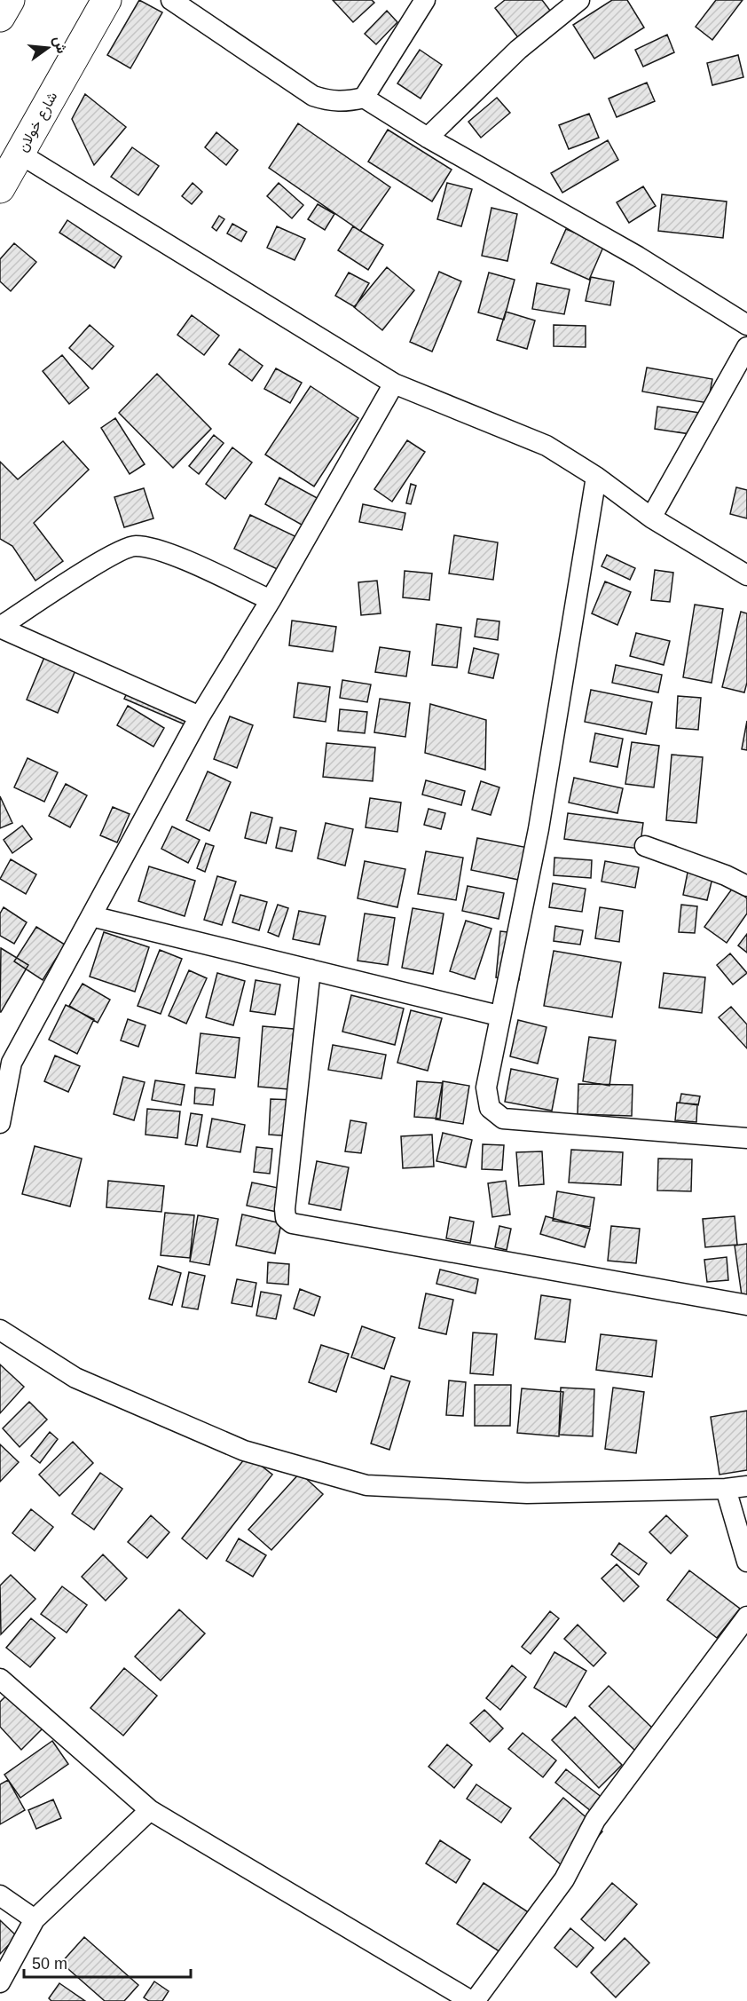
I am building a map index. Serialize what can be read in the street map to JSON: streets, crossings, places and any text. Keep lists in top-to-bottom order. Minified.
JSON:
{"streets":{"main road":["شارع خولان"]},"scale_bar":"50 m","north":"right"}
